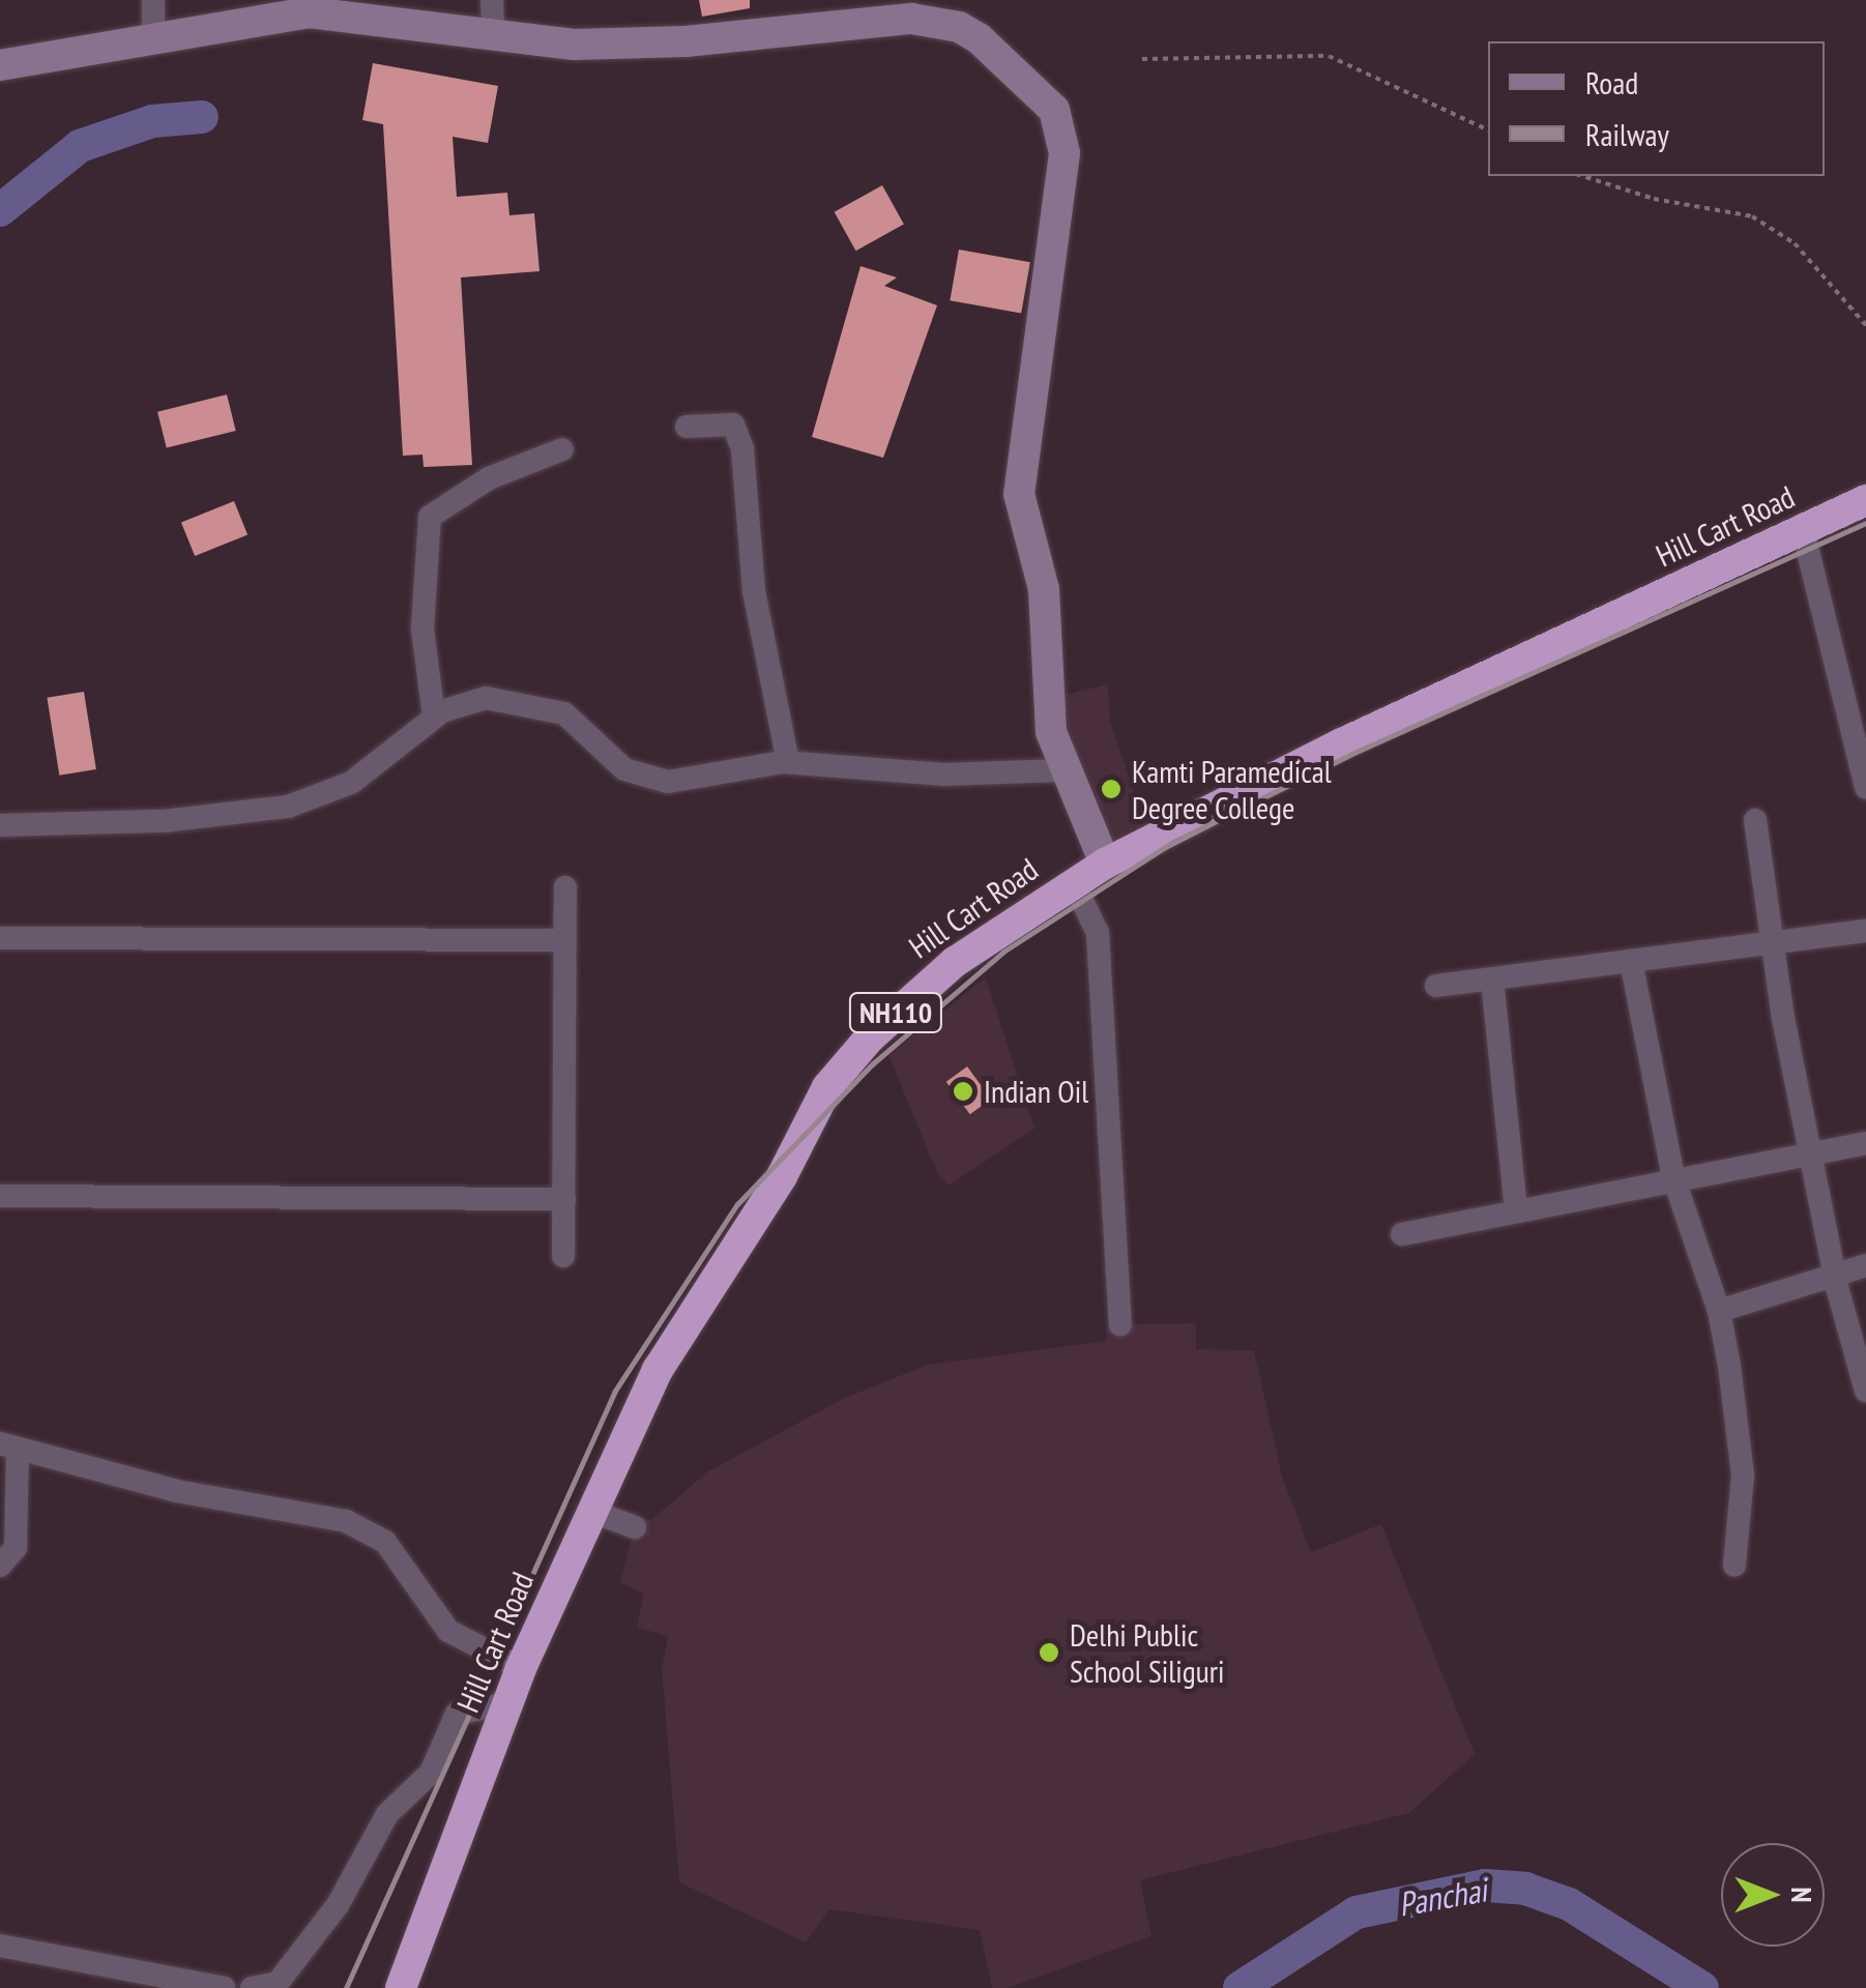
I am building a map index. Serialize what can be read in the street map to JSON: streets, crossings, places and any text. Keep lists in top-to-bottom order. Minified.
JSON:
{"streets":{"highway":["Hill Cart Road","NH110"]},"water":["Panchai"],"places":["Kamti Paramedical Degree College","Indian Oil","Delhi Public School Siliguri"],"legend":["Road","Railway"],"north":"right"}
